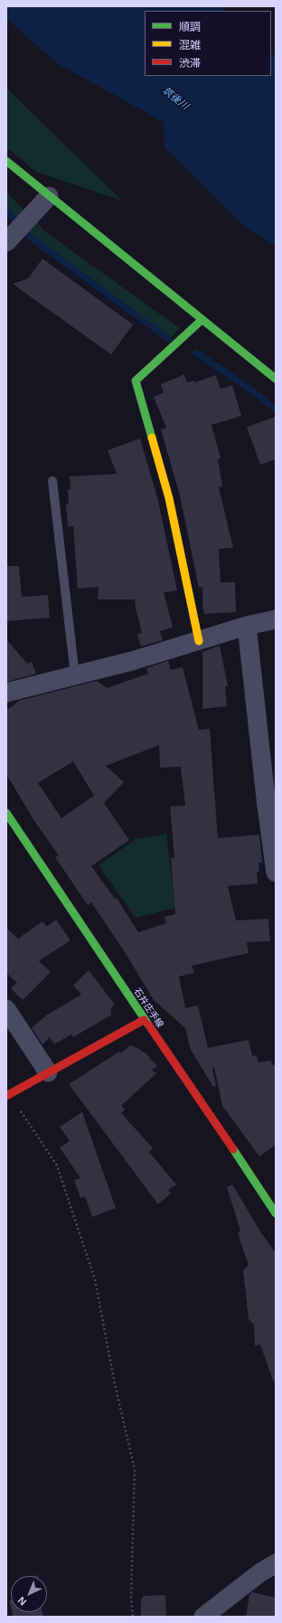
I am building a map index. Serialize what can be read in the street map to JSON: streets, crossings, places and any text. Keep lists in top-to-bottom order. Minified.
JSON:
{"streets":{"street":["石井庄手線"]},"water":["筑後川"],"legend":["順調","混雑","渋滞"],"north":"bottom left"}
